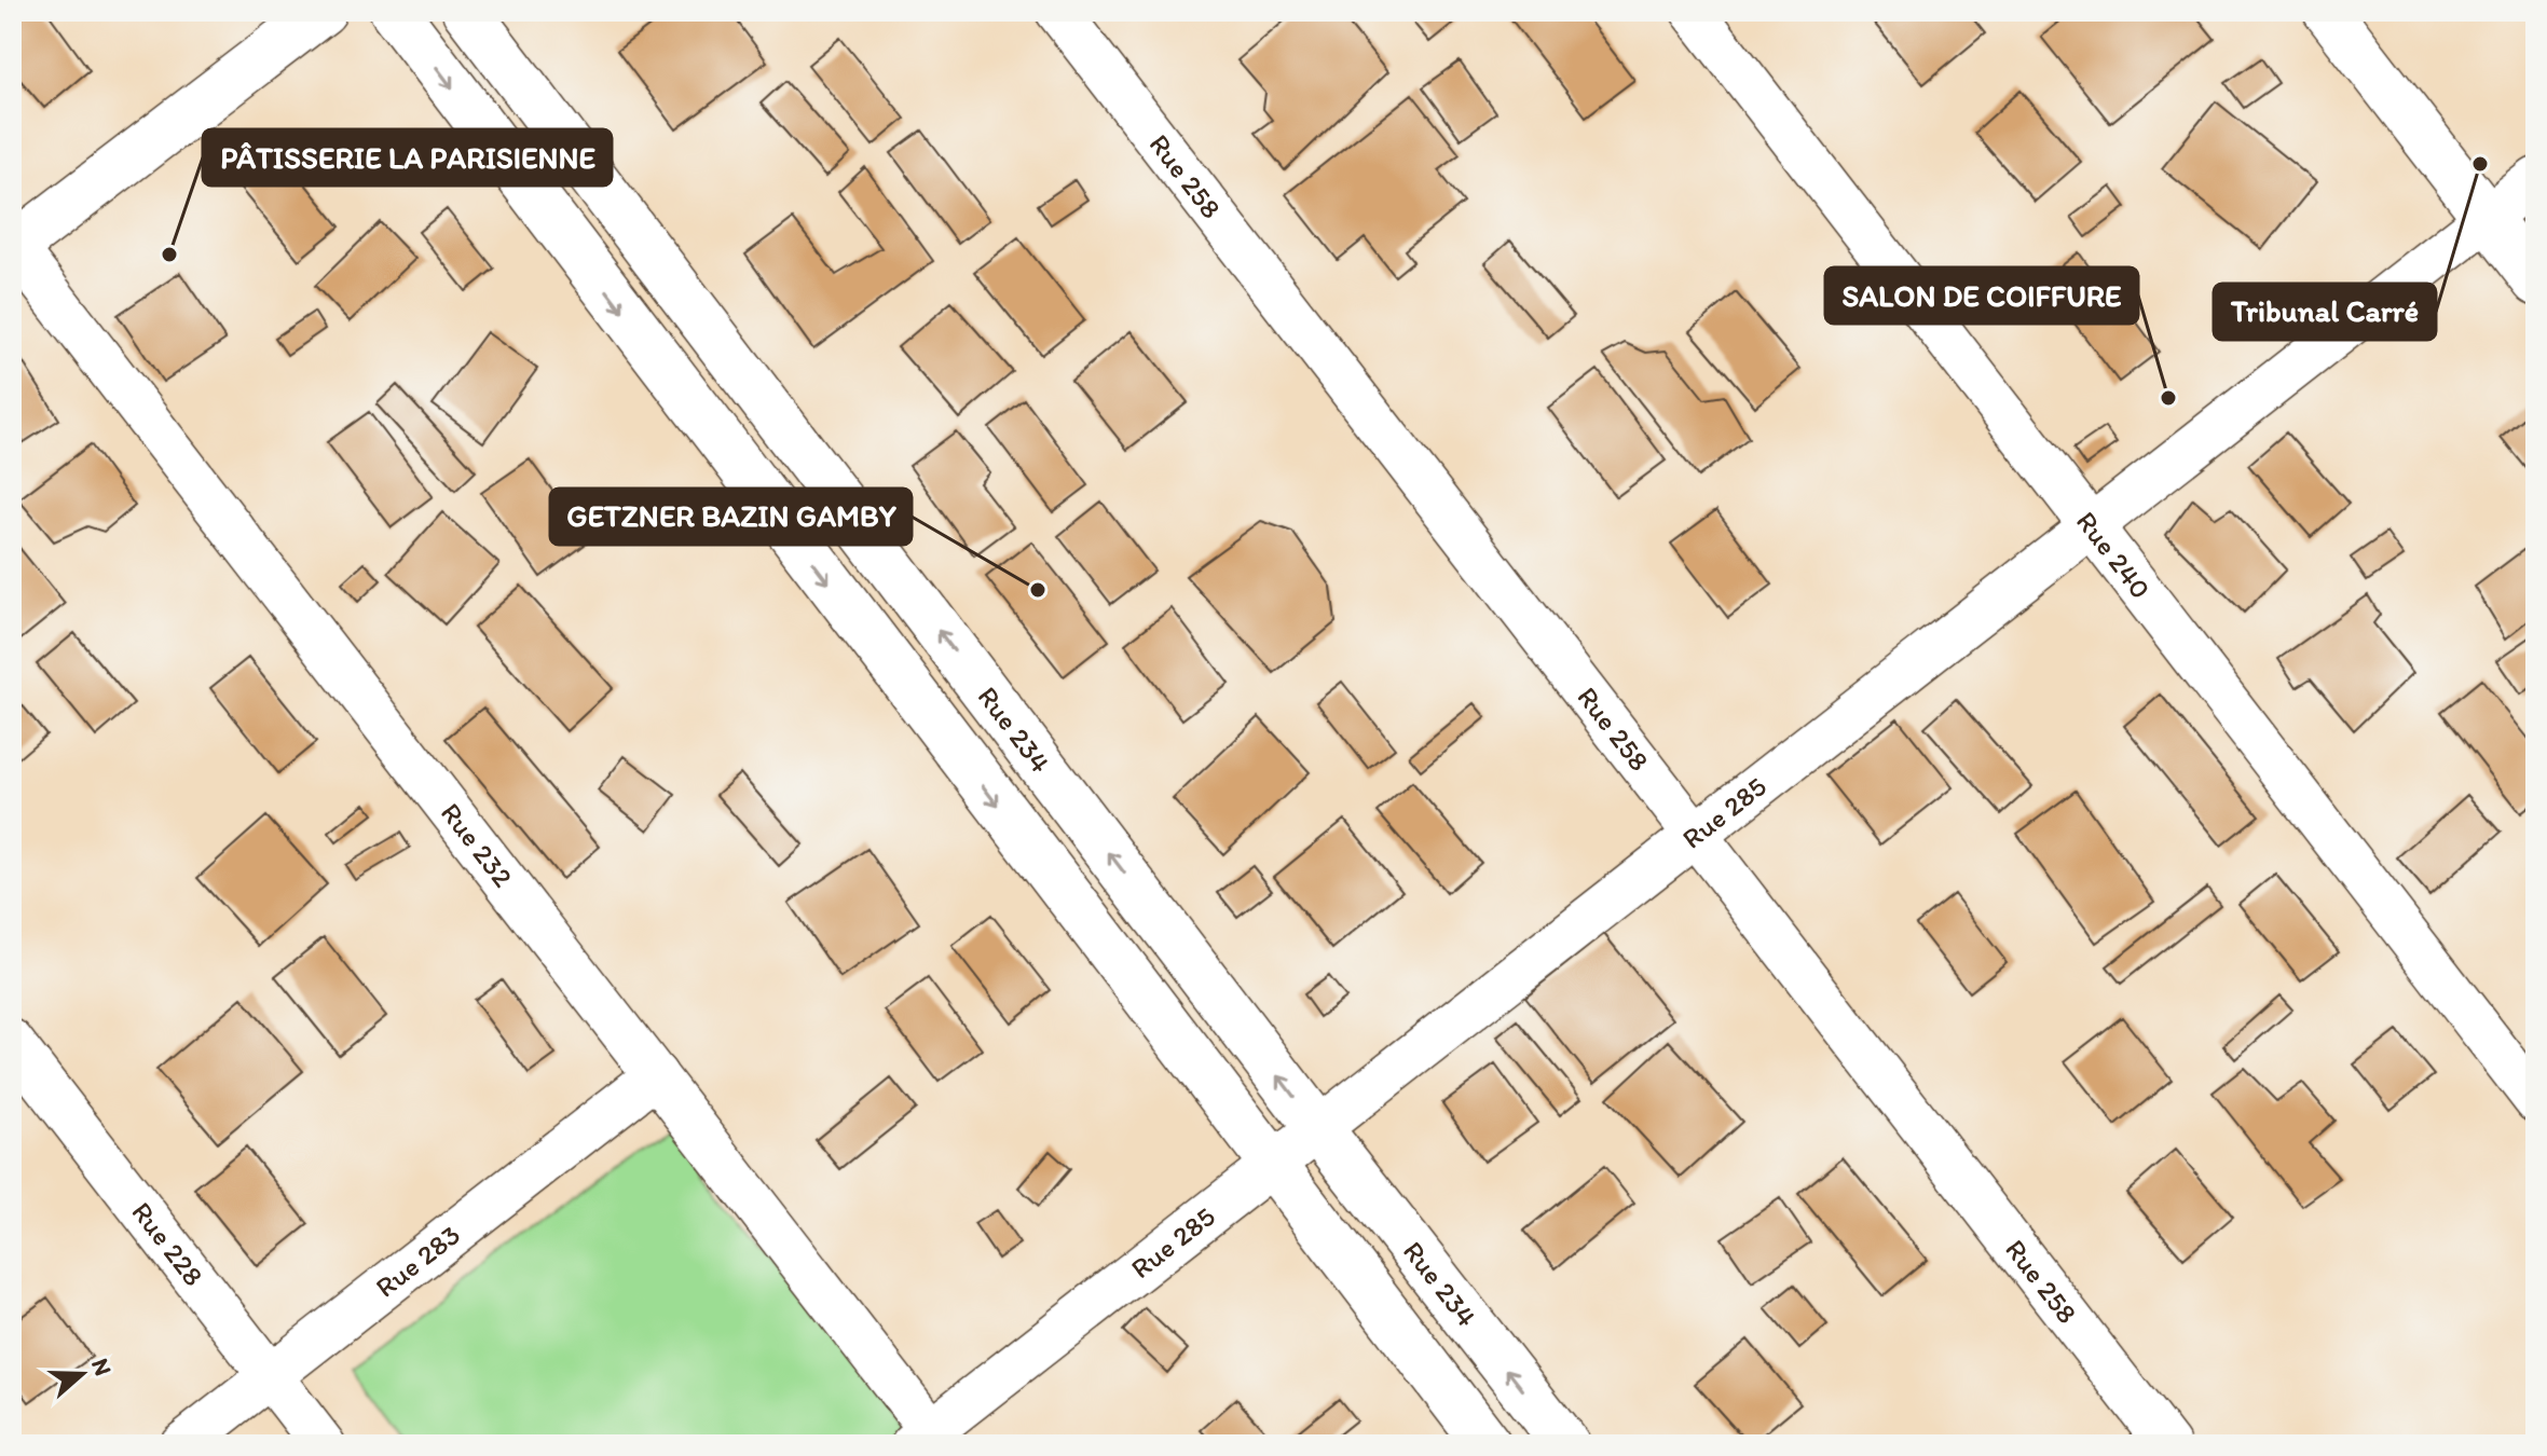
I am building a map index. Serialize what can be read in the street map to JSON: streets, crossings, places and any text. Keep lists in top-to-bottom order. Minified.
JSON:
{"streets":{"main road":["Rue 234"],"street":["Rue 258","Rue 240","Rue 285","Rue 232","Rue 228","Rue 283"]},"crossings":[["Rue 258","Rue 285"],["Rue 240","Rue 285"],["Rue 234","Rue 285"],["Rue 285","Rue 232"],["Rue 232","Rue 283"],["Rue 228","Rue 283"]],"places":["Tribunal Carré","PÂTISSERIE LA PARISIENNE","SALON DE COIFFURE","GETZNER BAZIN GAMBY"],"north":"right"}
